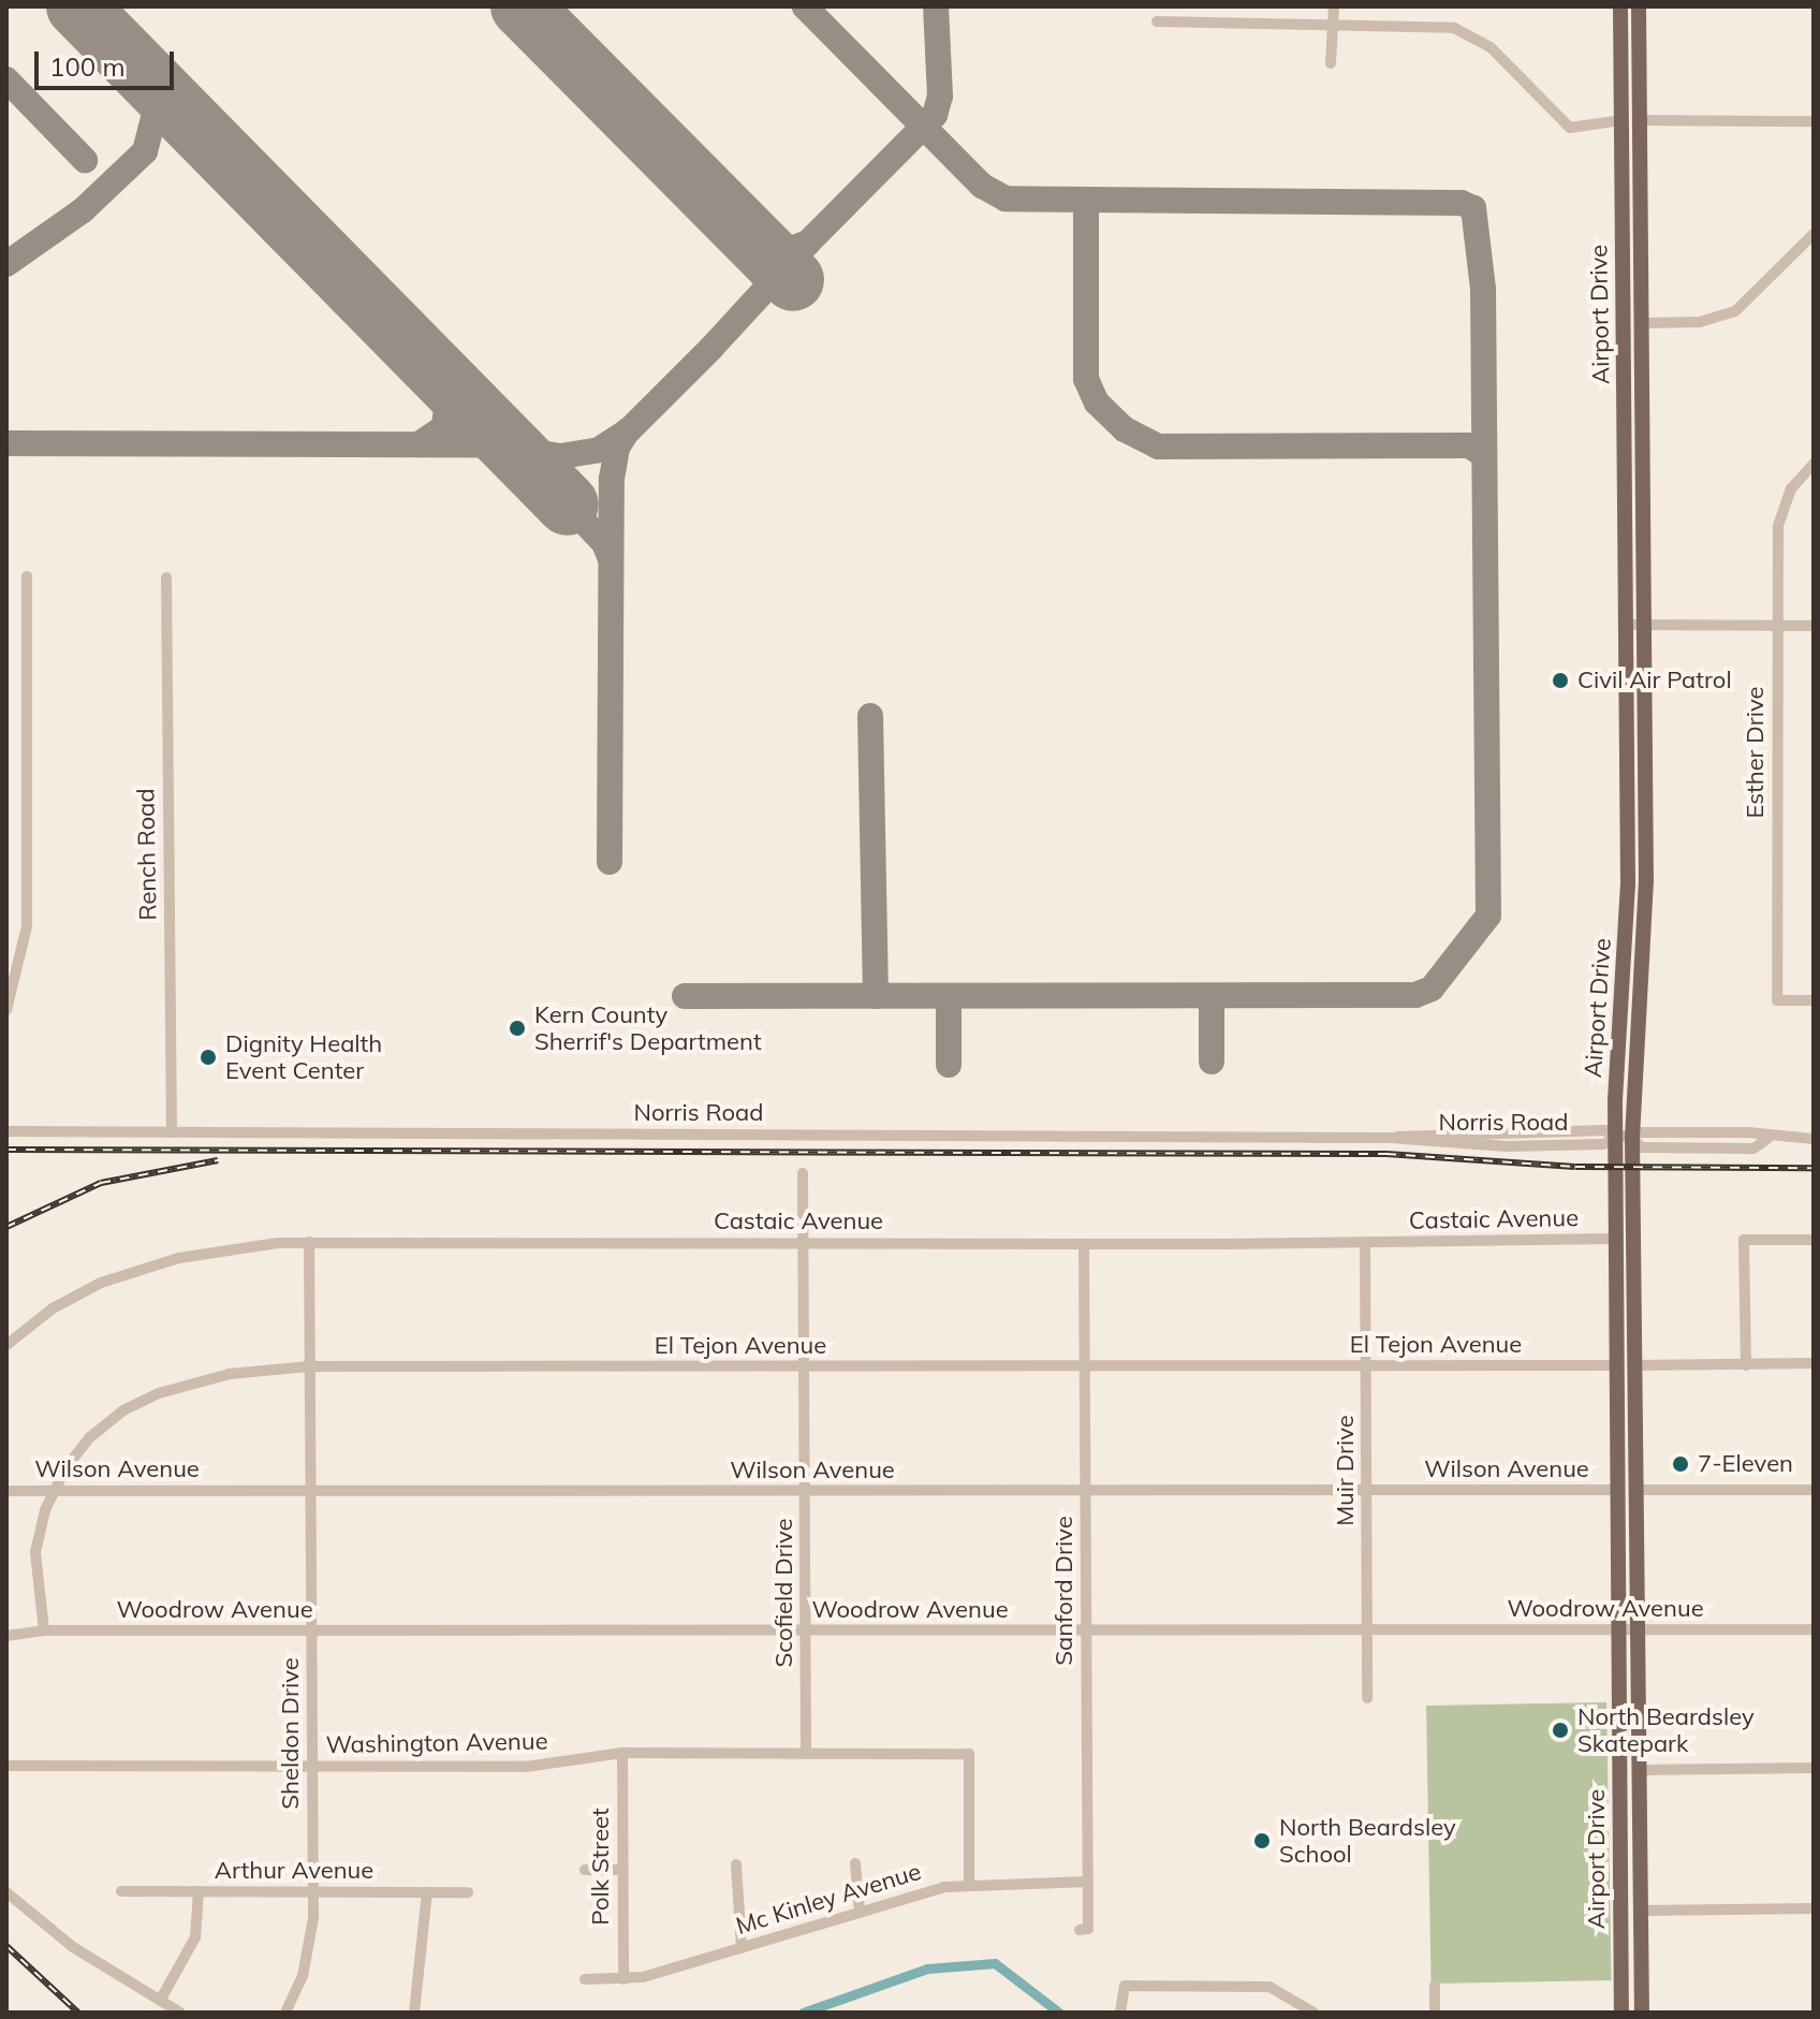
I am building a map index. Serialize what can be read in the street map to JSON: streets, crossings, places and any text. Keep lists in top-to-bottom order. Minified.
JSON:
{"streets":{"main road":["Airport Drive"],"street":["Esther Drive","Rench Road","Norris Road","Castaic Avenue","El Tejon Avenue","Wilson Avenue","Muir Drive","Sanford Drive","Scofield Drive","Woodrow Avenue","Sheldon Drive","Washington Avenue","Polk Street","Arthur Avenue","Mc Kinley Avenue"]},"crossings":[["Airport Drive","Norris Road"],["Airport Drive","Castaic Avenue"],["Airport Drive","El Tejon Avenue"],["Airport Drive","Wilson Avenue"],["Airport Drive","Woodrow Avenue"],["Rench Road","Norris Road"],["Castaic Avenue","Muir Drive"],["Castaic Avenue","Sanford Drive"],["Castaic Avenue","Scofield Drive"],["Castaic Avenue","Sheldon Drive"],["El Tejon Avenue","Wilson Avenue"],["El Tejon Avenue","Muir Drive"],["El Tejon Avenue","Sanford Drive"],["El Tejon Avenue","Scofield Drive"],["El Tejon Avenue","Woodrow Avenue"],["El Tejon Avenue","Sheldon Drive"],["Wilson Avenue","Muir Drive"],["Wilson Avenue","Sanford Drive"],["Wilson Avenue","Scofield Drive"],["Wilson Avenue","Sheldon Drive"],["Muir Drive","Woodrow Avenue"],["Sanford Drive","Woodrow Avenue"],["Sanford Drive","Mc Kinley Avenue"],["Scofield Drive","Woodrow Avenue"],["Scofield Drive","Washington Avenue"],["Woodrow Avenue","Sheldon Drive"],["Sheldon Drive","Washington Avenue"],["Sheldon Drive","Arthur Avenue"],["Washington Avenue","Polk Street"],["Washington Avenue","Mc Kinley Avenue"],["Polk Street","Mc Kinley Avenue"]],"places":["Civil Air Patrol","Kern County Sherrif's Department","Dignity Health Event Center","7-Eleven","North Beardsley Skatepark","North Beardsley School"],"scale_bar":"100 m"}
